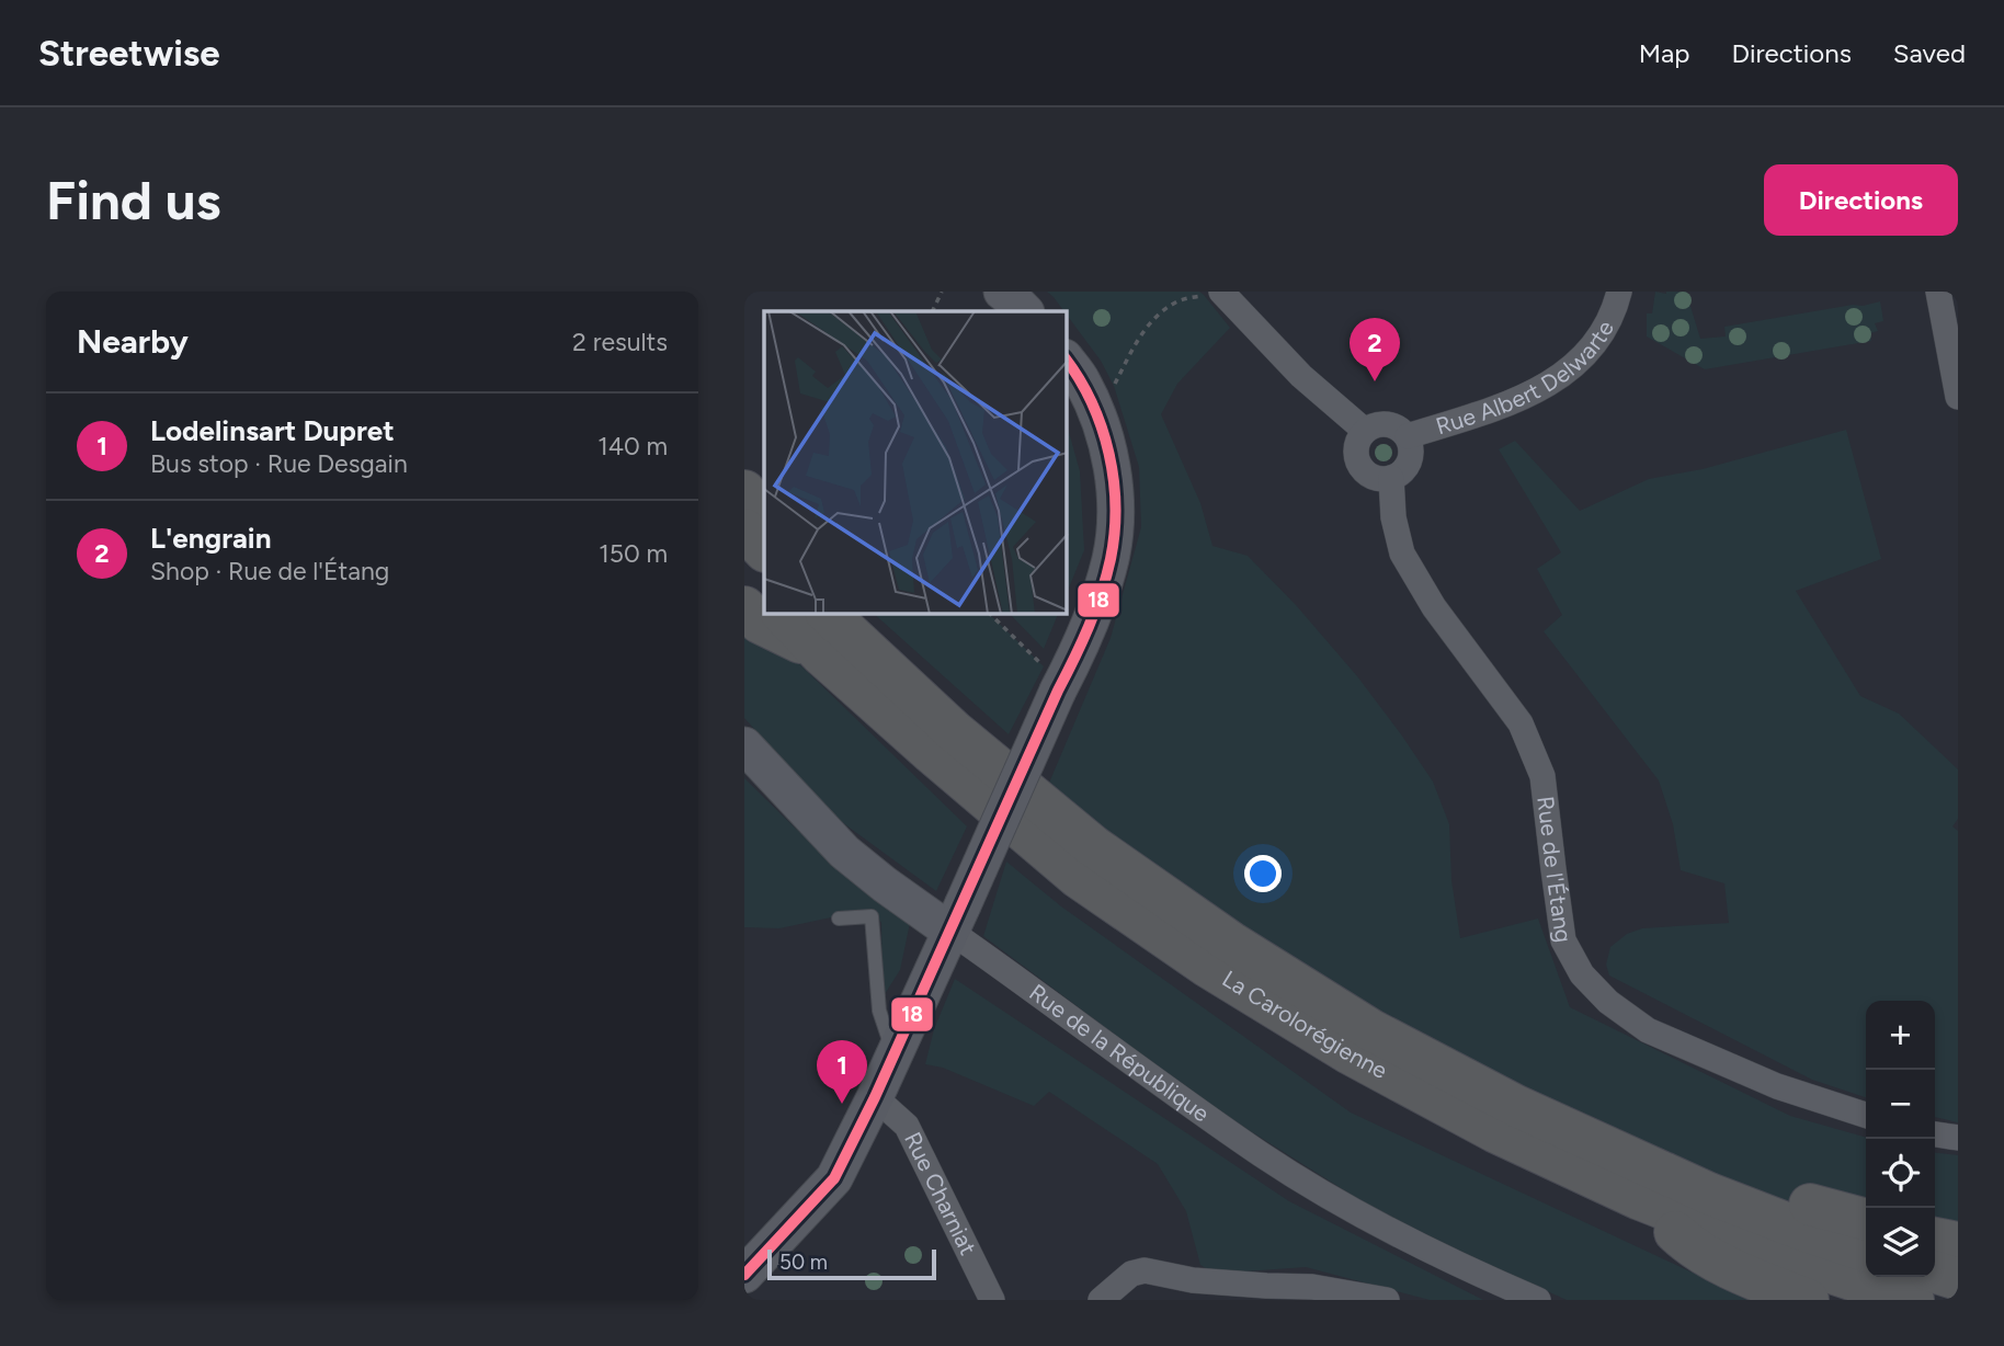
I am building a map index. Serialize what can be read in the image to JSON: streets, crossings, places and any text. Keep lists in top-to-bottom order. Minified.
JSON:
{"streets":{"highway":["La Carolorégienne"],"street":["Rue Albert Delwarte","Rue de l'Étang","Rue de la République","Rue Charniat"]},"crossings":[["Rue Albert Delwarte","Rue de l'Étang"]],"lines":["transit line 18"],"scale_bar":"50 m","page":{"header":"Streetwise","nav":["Map","Directions","Saved"],"buttons":"Directions","title":"Find us","heading":["Nearby","2 results"],"pins":["2","1"],"list":[{"mark":"1","name":"Lodelinsart Dupret","note":"Bus stop · Rue Desgain","value":"140 m"},{"mark":"2","name":"L'engrain","note":"Shop · Rue de l'Étang","value":"150 m"}],"map_buttons":["+","−"],"scale":"50 m"}}
